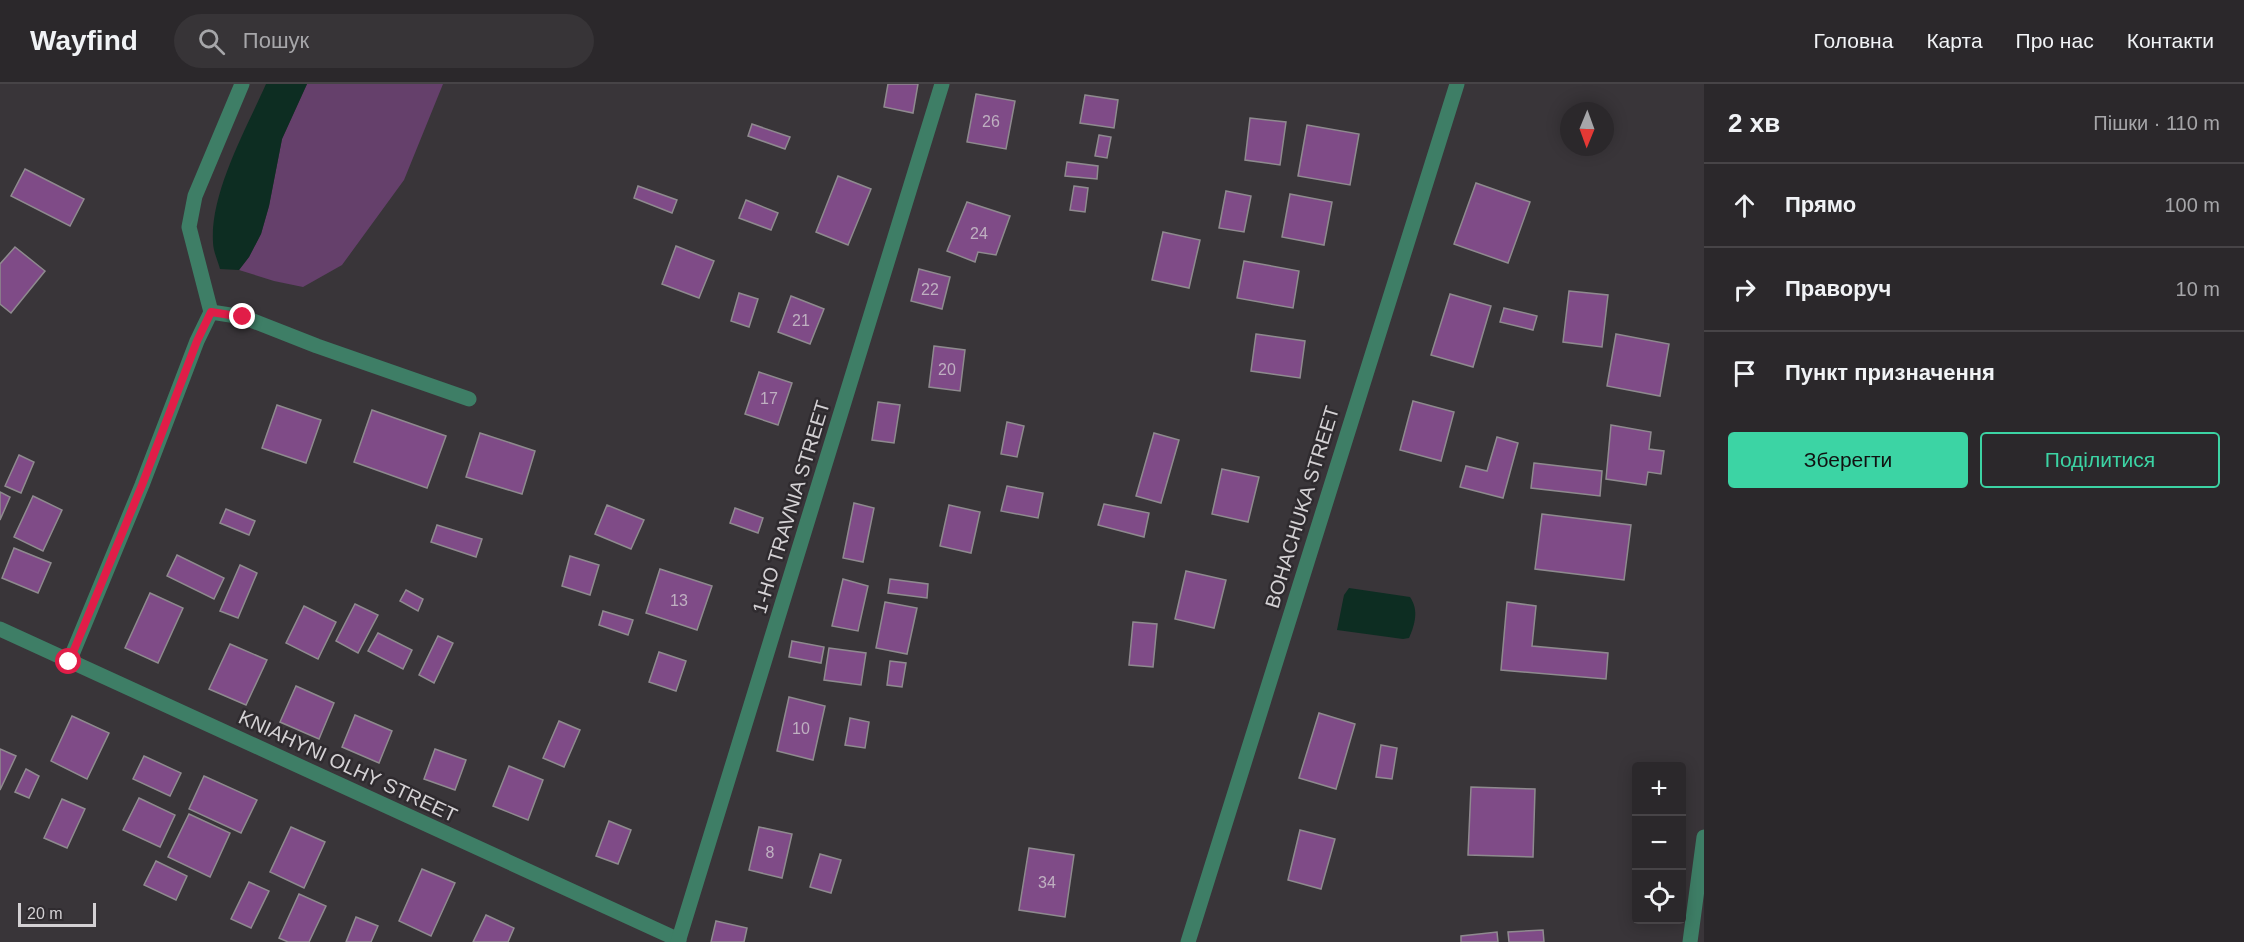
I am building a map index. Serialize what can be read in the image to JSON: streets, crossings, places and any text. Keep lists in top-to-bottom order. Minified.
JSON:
{"streets":{"street":["1-HO TRAVNIA STREET","BOHACHUKA STREET","KNIAHYNI OLHY STREET"]},"crossings":[["1-HO TRAVNIA STREET","KNIAHYNI OLHY STREET"]],"house_numbers":["26","24","22","21","20","17","13","10","8","34"],"scale_bar":"20 m","north":"bottom","page":{"header":"Wayfind","search":"Пошук","nav":["Головна","Карта","Про нас","Контакти"],"heading":["2 хв","Пішки · 110 m"],"list":[["Прямо","100 m"],["Праворуч","10 m"],"Пункт призначення"],"buttons":["Зберегти","Поділитися"],"map_buttons":["+","−"],"scale":"20 m"}}
